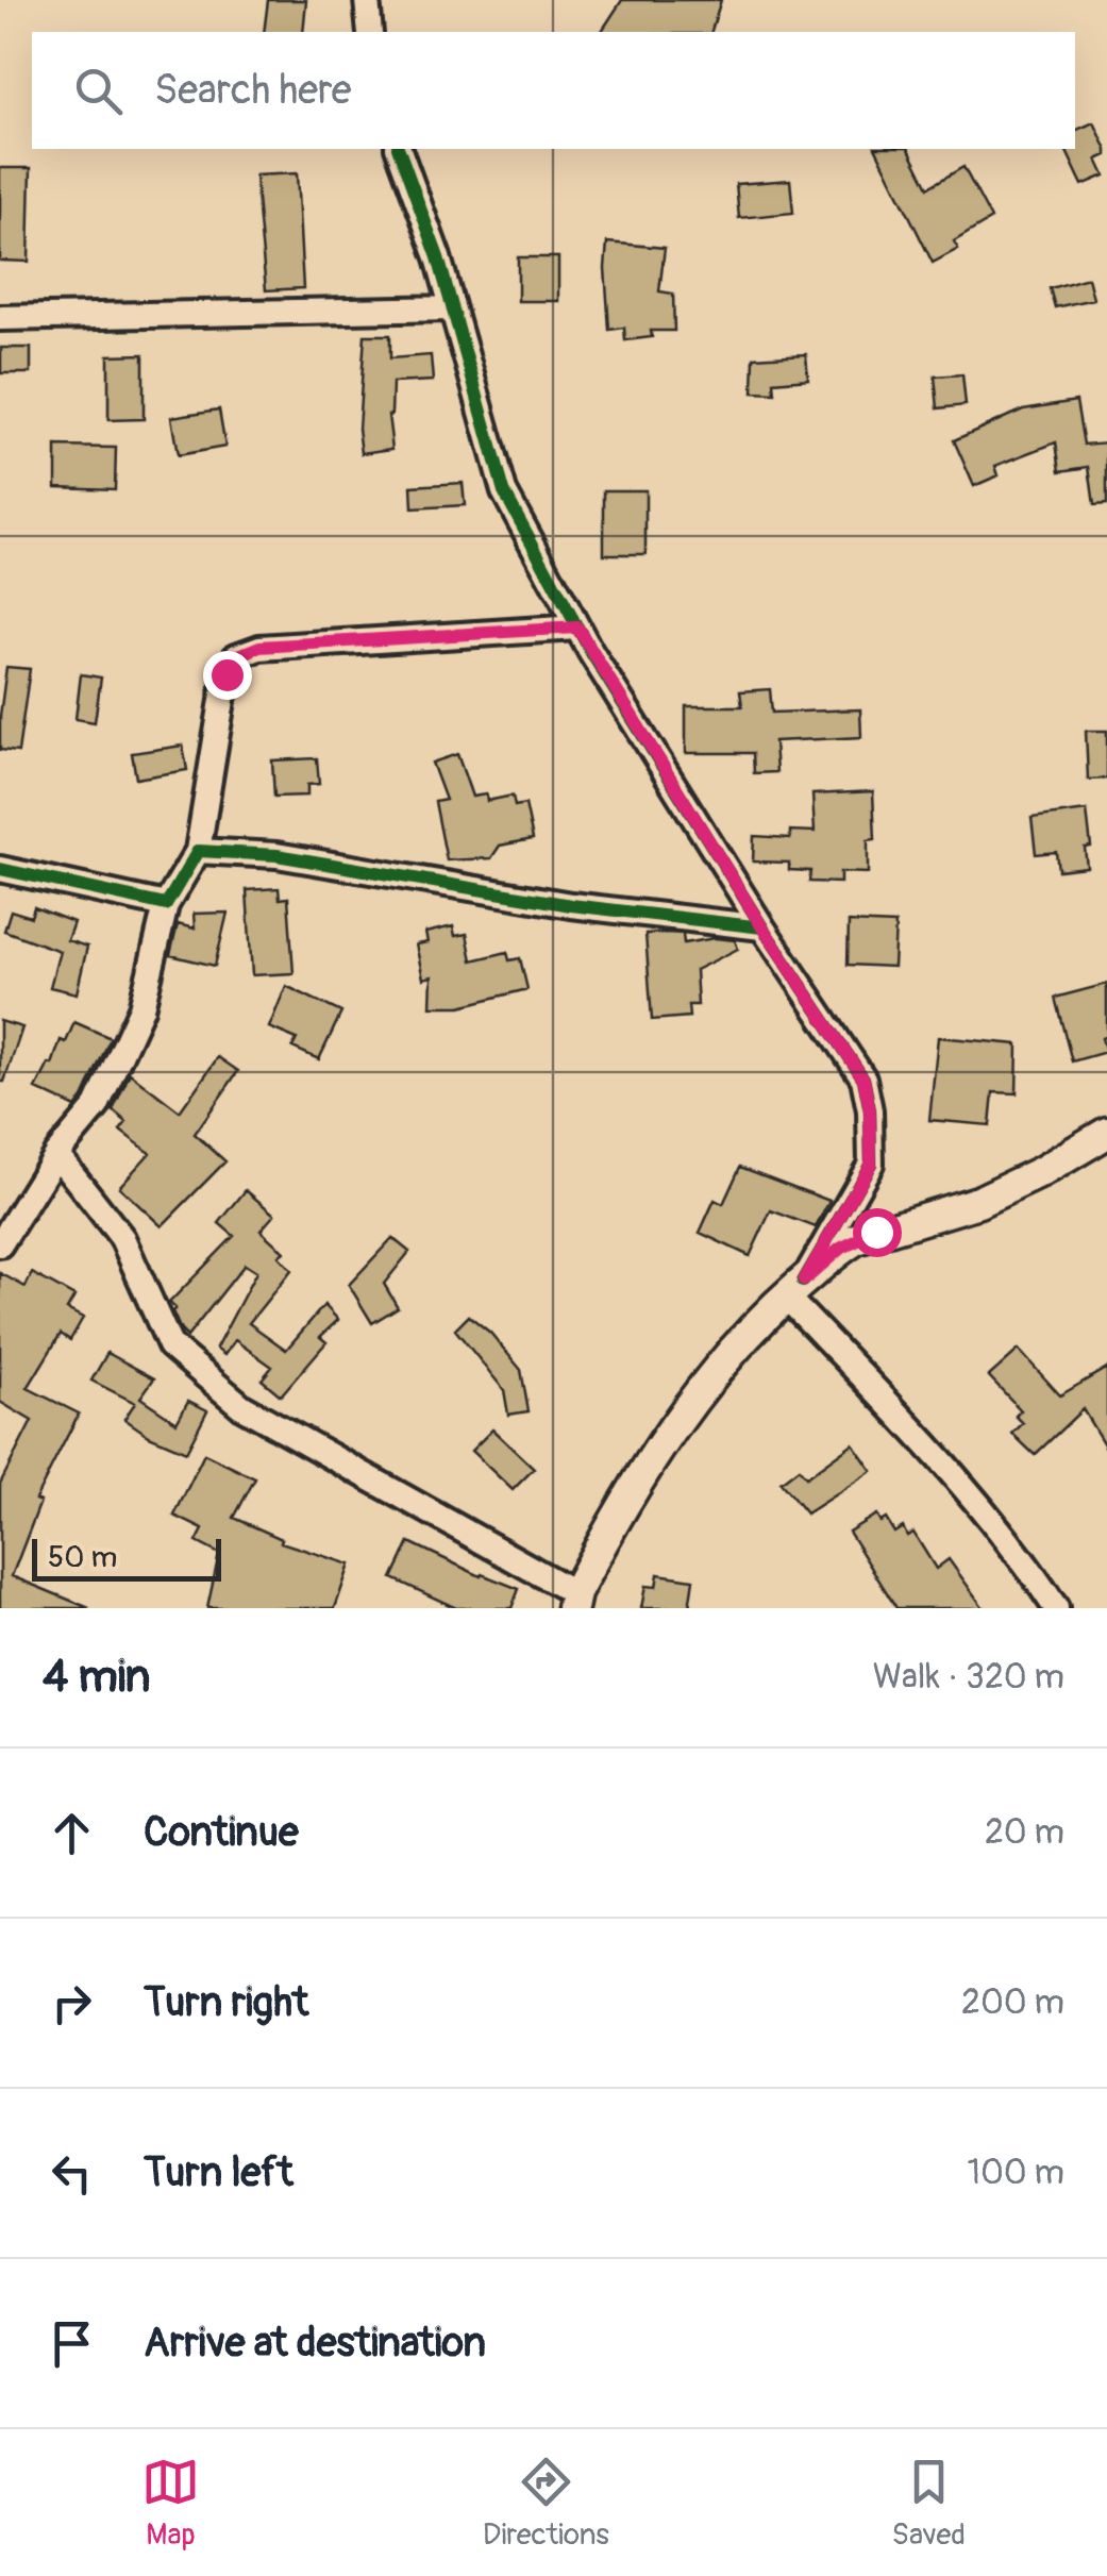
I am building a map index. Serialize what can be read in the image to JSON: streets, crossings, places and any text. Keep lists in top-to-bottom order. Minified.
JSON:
{"scale_bar":"50 m","page":{"search":"Search here","scale":"50 m","heading":["4 min","Walk · 320 m"],"list":[["Continue","20 m"],["Turn right","200 m"],["Turn left","100 m"],"Arrive at destination"],"nav":["Map","Directions","Saved"]}}
